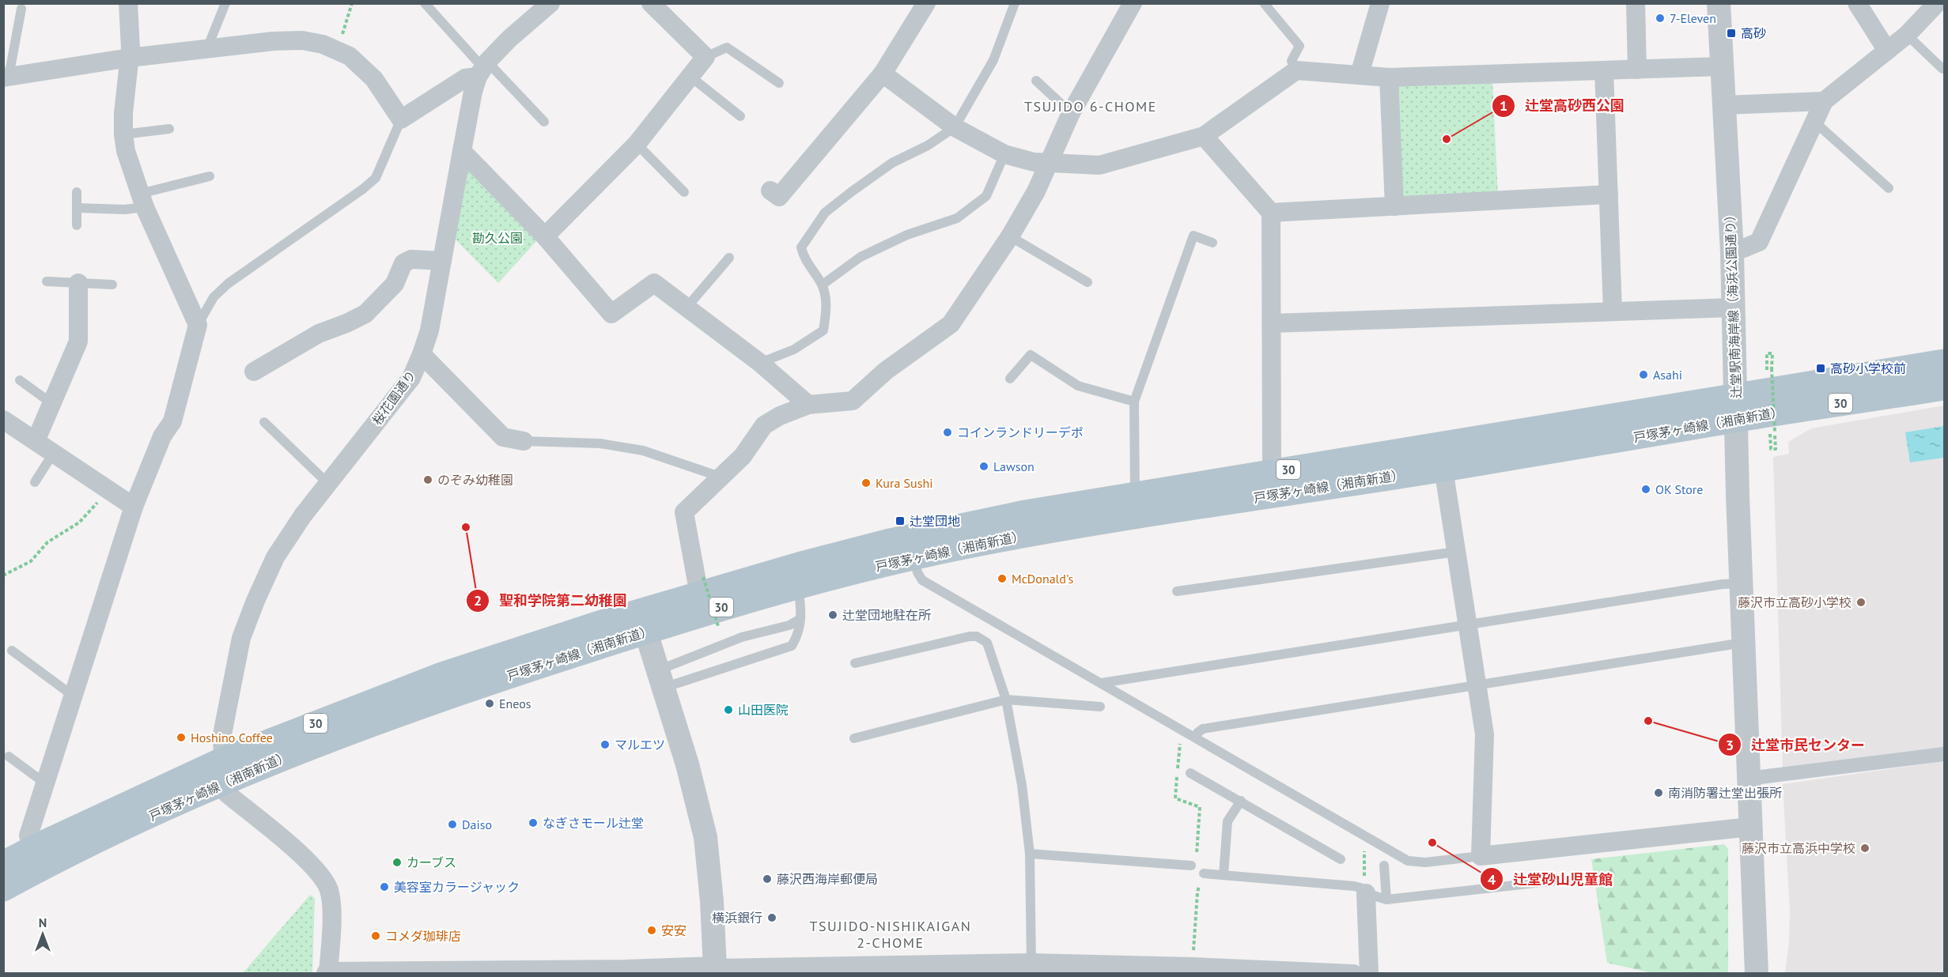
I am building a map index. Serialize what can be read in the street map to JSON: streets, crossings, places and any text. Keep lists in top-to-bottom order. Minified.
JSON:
{"streets":{"main road":["30","戸塚茅ヶ崎線（湘南新道）"],"street":["辻堂駅南海岸線（海浜公園通り）","桜花園通り"]},"crossings":[["辻堂駅南海岸線（海浜公園通り）","戸塚茅ヶ崎線（湘南新道）"],["桜花園通り","戸塚茅ヶ崎線（湘南新道）"]],"districts":["TSUJIDO 6-CHOME","TSUJIDO-NISHIKAIGAN 2-CHOME"],"parks":["勘久公園"],"places":{"other":["7-Eleven","辻堂高砂西公園","Asahi","コインランドリーデポ","Lawson","のぞみ幼稚園","Kura Sushi","OK Store","聖和学院第二幼稚園","McDonald's","藤沢市立高砂小学校","辻堂団地駐在所","Eneos","山田医院","辻堂市民センター","Hoshino Coffee","マルエツ","南消防署辻堂出張所","なぎさモール辻堂","Daiso","辻堂砂山児童館","藤沢市立高浜中学校","カーブス","藤沢西海岸郵便局","美容室カラージャック","横浜銀行","安安","コメダ珈琲店"],"transit":["高砂","高砂小学校前","辻堂団地"]},"north":"top"}
